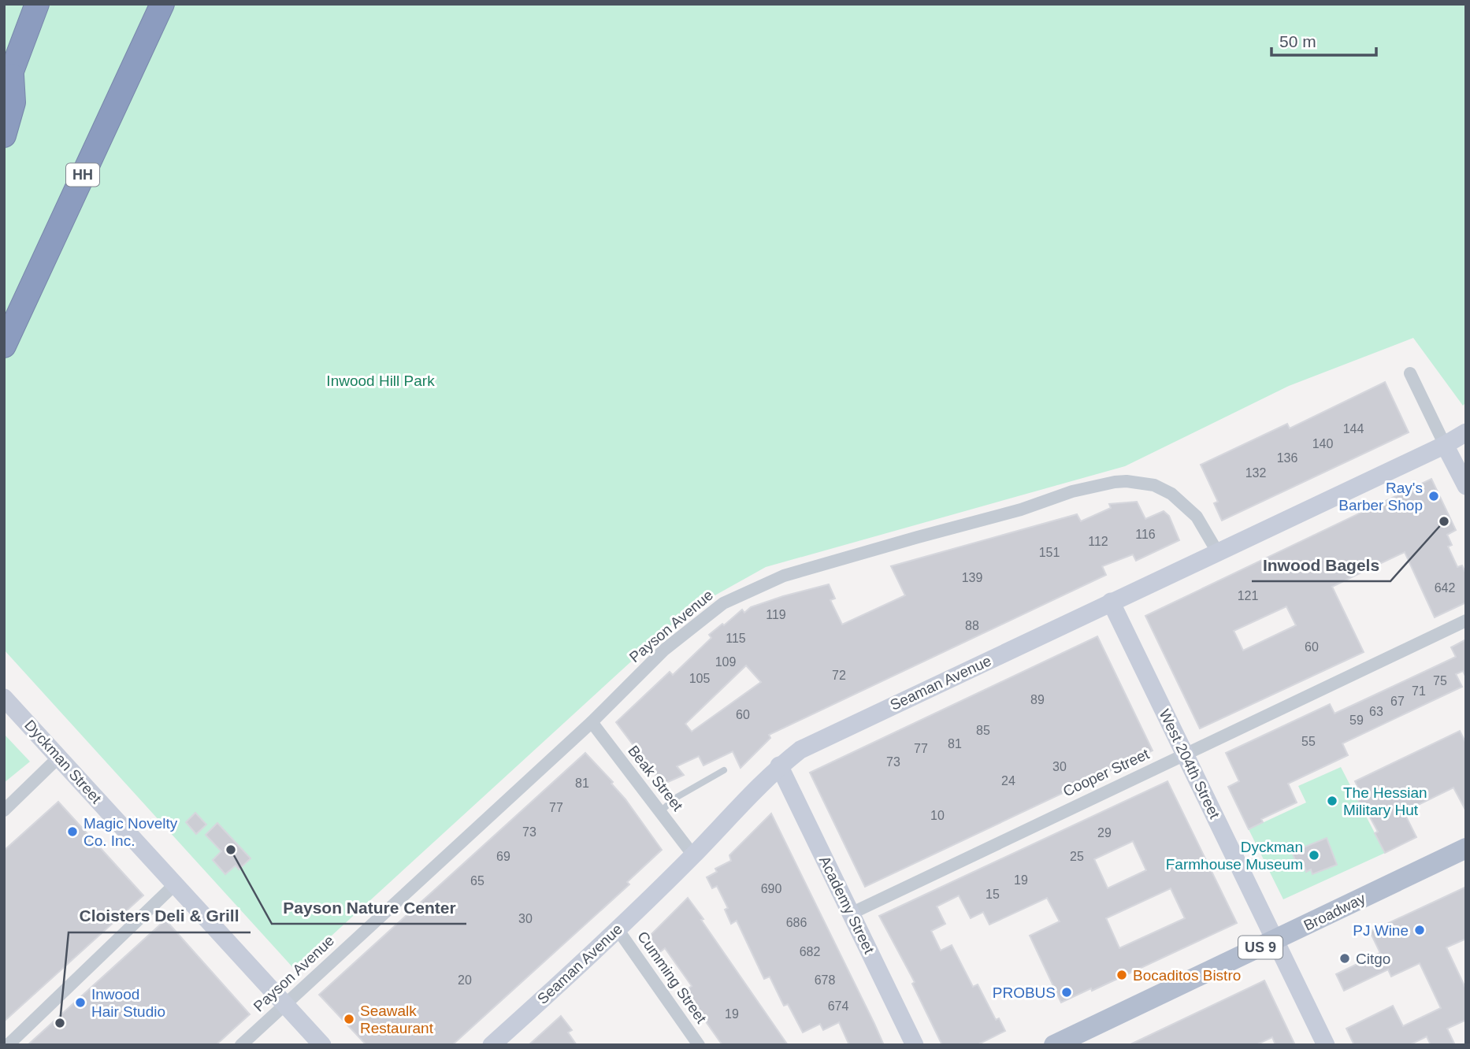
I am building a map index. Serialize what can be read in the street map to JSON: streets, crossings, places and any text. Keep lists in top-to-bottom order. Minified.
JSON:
{"streets":{"highway":["HH"],"main road":["Broadway","US 9"],"street":["Payson Avenue","Seaman Avenue","Dyckman Street","West 204th Street","Cooper Street","Beak Street","Academy Street","Cumming Street"]},"crossings":[["Payson Avenue","Seaman Avenue"],["Payson Avenue","Dyckman Street"],["Payson Avenue","Beak Street"],["Seaman Avenue","West 204th Street"],["Seaman Avenue","Beak Street"],["Seaman Avenue","Academy Street"],["Seaman Avenue","Cumming Street"],["West 204th Street","Cooper Street"],["West 204th Street","Broadway"],["Cooper Street","Academy Street"]],"parks":["Inwood Hill Park"],"places":["Ray's Barber Shop","Inwood Bagels","The Hessian Military Hut","Magic Novelty Co. Inc.","Payson Nature Center","Dyckman Farmhouse Museum","PJ Wine","Citgo","Bocaditos Bistro","PROBUS","Inwood Hair Studio","Seawalk Restaurant","Cloisters Deli & Grill"],"house_numbers":["144","140","136","132","116","112","151","139","642","121","119","88","115","60","109","72","105","75","71","89","67","63","60","59","85","55","81","77","73","30","24","81","77","10","73","29","69","25","19","65","690","15","30","686","682","20","678","674","19"],"scale_bar":"50 m"}
